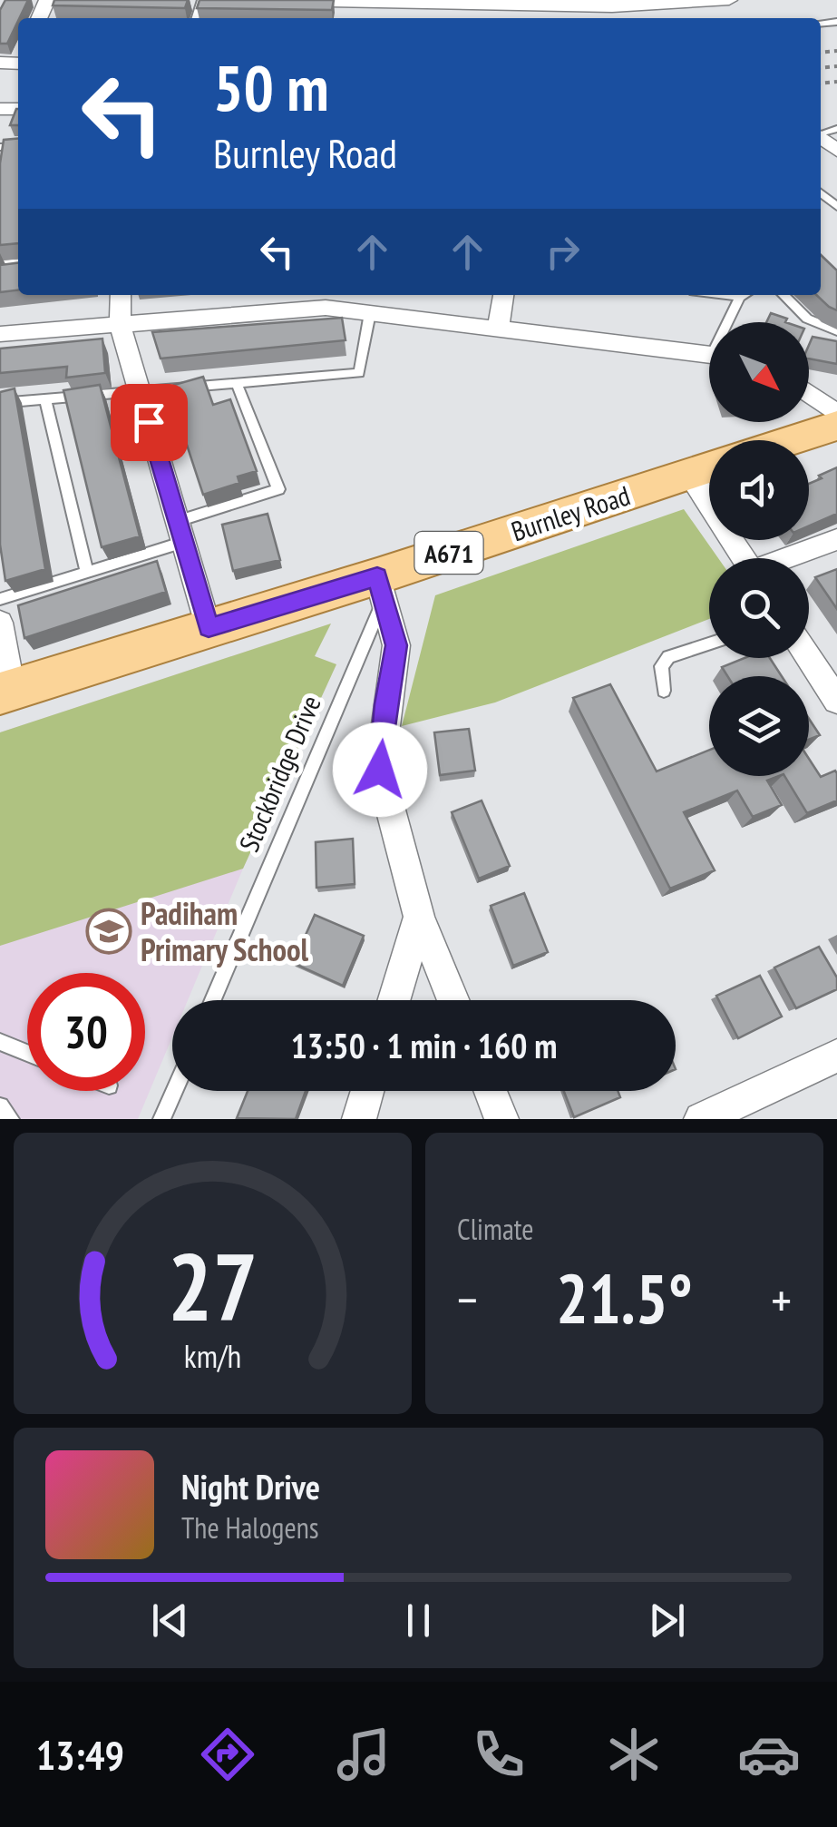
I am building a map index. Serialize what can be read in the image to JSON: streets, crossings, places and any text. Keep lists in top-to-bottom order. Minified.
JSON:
{"streets":{"main road":["Burnley Road","A671"],"lane":["Stockbridge Drive"]},"crossings":[["Burnley Road","Stockbridge Drive"]],"places":{"school or university":["Padiham Primary School"]},"north":"bottom right","page":{"turn":["50 m","Burnley Road"],"limit":"30","trip":"13:50 · 1 min · 160 m","tile":"Climate","heat":["−","21.5°","+"],"song":["Night Drive","The Halogens"],"tabs":"13:49","gauge":["27","km/h"]}}
